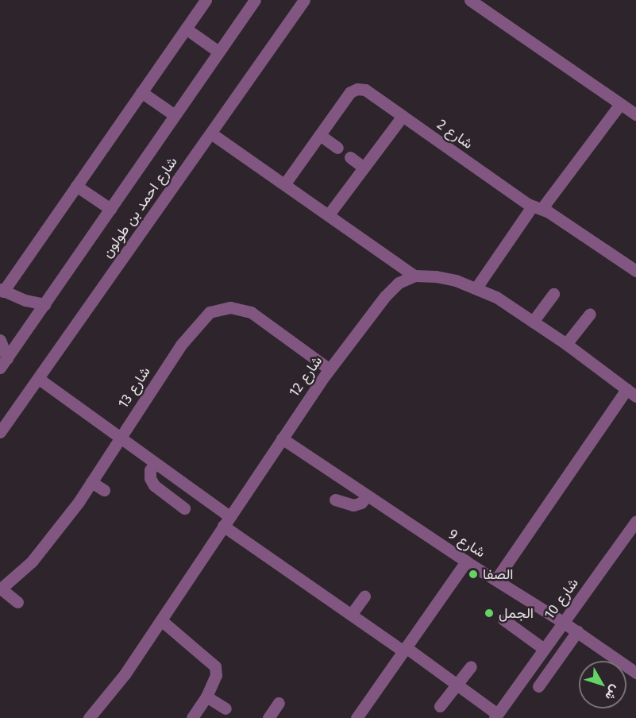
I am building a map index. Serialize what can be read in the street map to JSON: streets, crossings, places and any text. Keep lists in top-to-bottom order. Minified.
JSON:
{"streets":{"street":["شارع 2","شارع احمد بن طولون","شارع 12","شارع 13","شارع 9","شارع 10"]},"crossings":[["شارع 12","شارع 13"],["شارع 12","شارع 9"],["شارع 9","شارع 10"]],"places":["الصفا","الجمل"],"north":"bottom right"}
